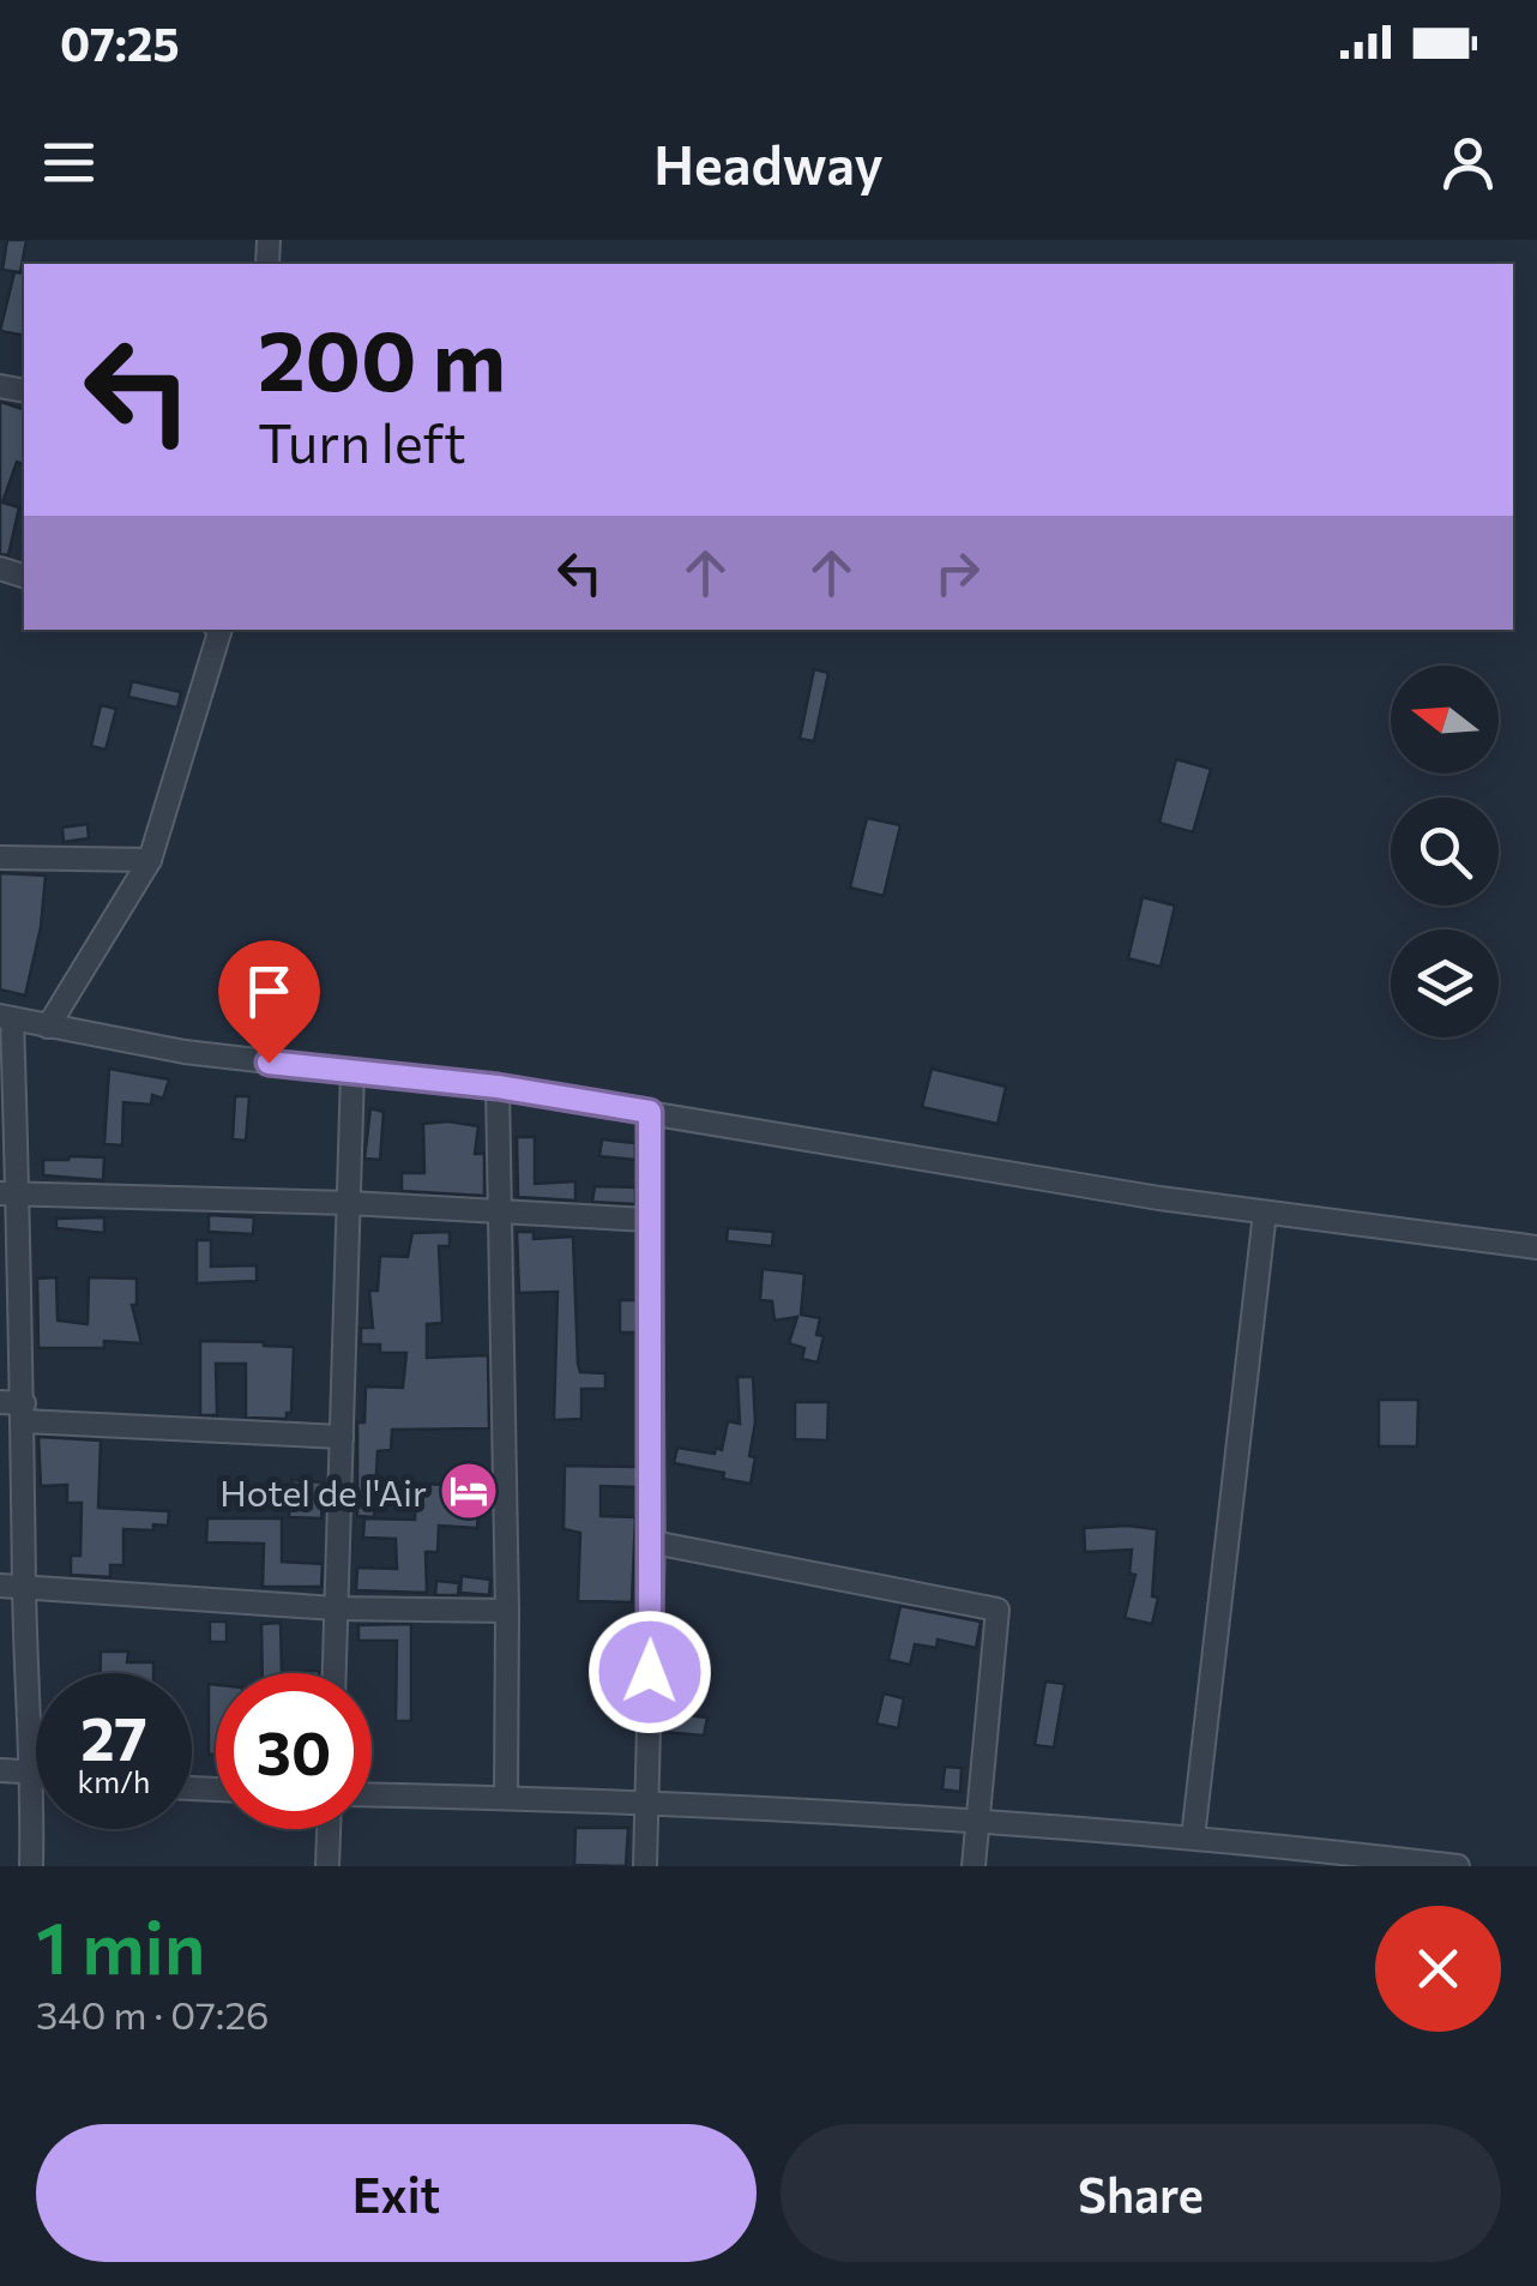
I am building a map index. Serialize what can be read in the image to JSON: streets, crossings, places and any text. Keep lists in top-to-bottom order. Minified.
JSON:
{"places":{"hotel":["Hotel de l'Air"]},"north":"left","page":{"status":"07:25","header":"Headway","turn":["200 m","Turn left"],"speed":"27 km/h","limit":"30","heading":["1 min","340 m · 07:26"],"buttons":["Exit","Share"]}}
